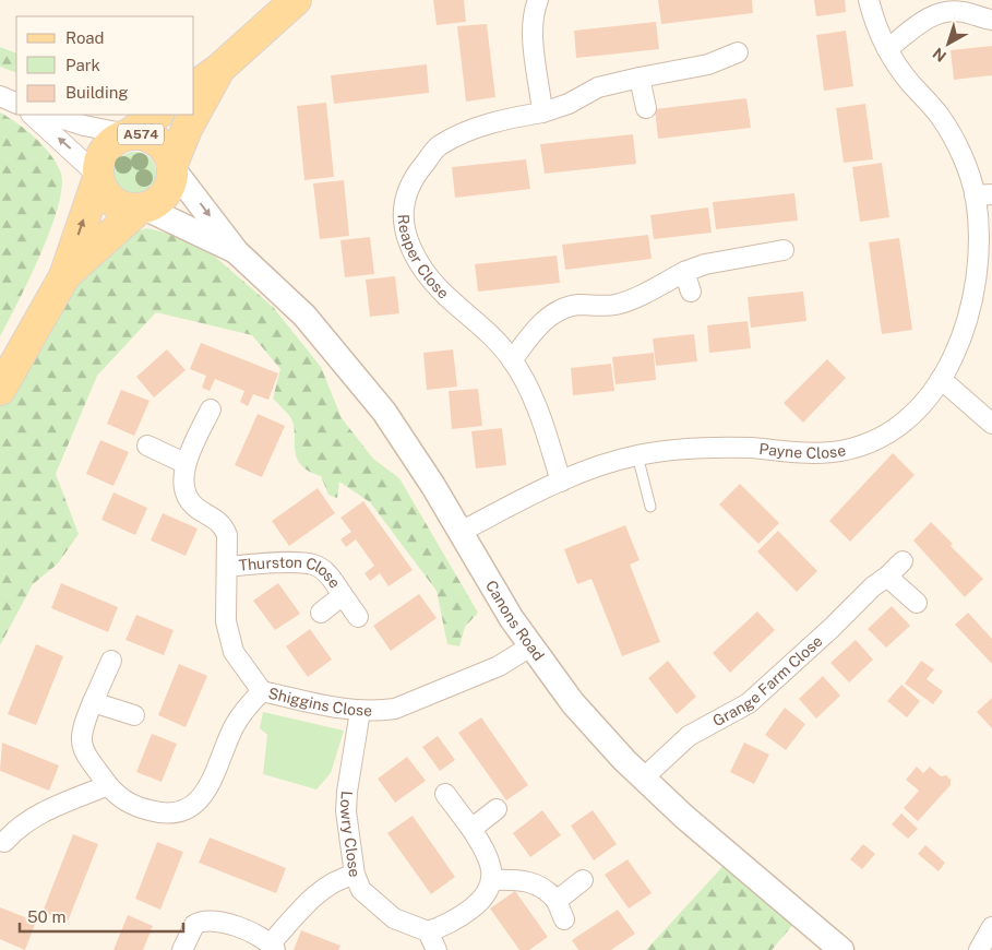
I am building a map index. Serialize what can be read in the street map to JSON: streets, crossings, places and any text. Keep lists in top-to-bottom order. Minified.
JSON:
{"streets":{"main road":["A574"],"street":["Reaper Close","Payne Close","Thurston Close","Canons Road","Grange Farm Close","Shiggins Close","Lowry Close"]},"crossings":[["A574","Canons Road"],["Reaper Close","Payne Close"],["Payne Close","Canons Road"],["Thurston Close","Shiggins Close"],["Canons Road","Grange Farm Close"],["Canons Road","Shiggins Close"],["Shiggins Close","Lowry Close"]],"legend":["Road","Park","Building"],"scale_bar":"50 m","north":"bottom left"}
